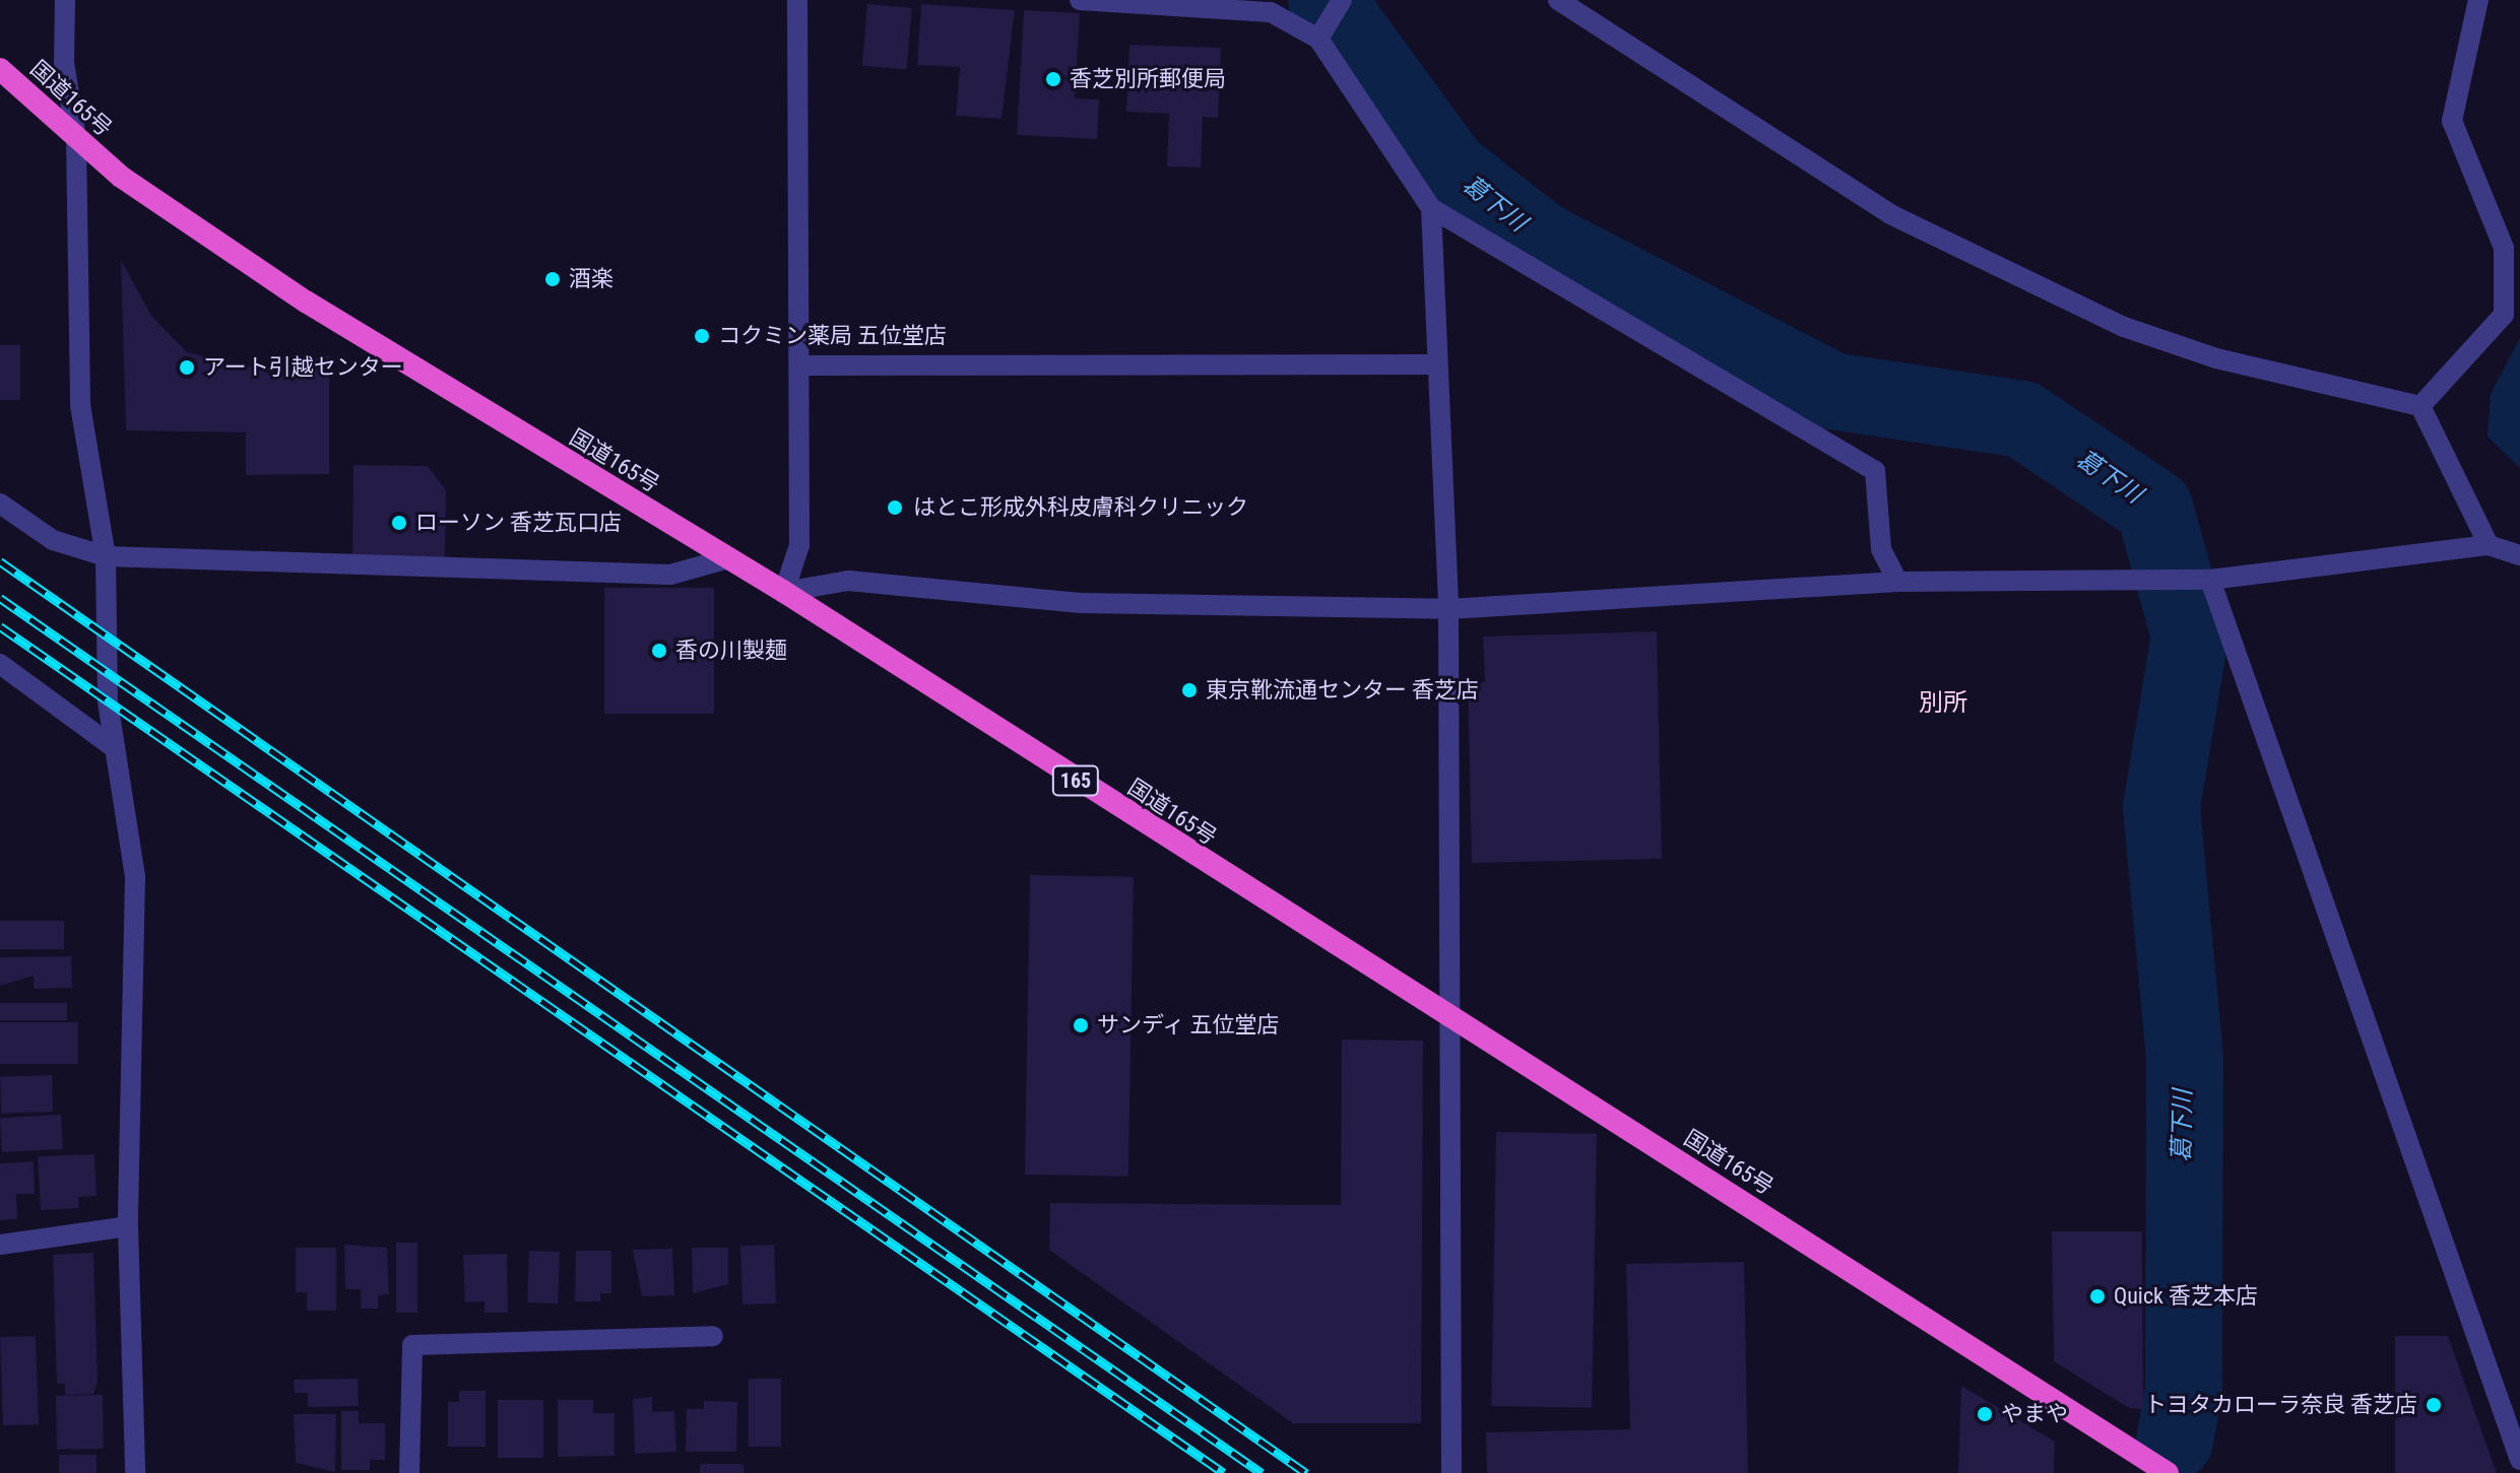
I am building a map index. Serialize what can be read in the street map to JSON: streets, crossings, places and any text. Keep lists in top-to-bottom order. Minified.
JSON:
{"streets":{"highway":["国道165号","165"]},"districts":["別所"],"water":["葛下川"],"places":["香芝別所郵便局","酒楽","コクミン薬局 五位堂店","アート引越センター","はとこ形成外科皮膚科クリニック","ローソン 香芝瓦口店","香の川製麺","東京靴流通センター 香芝店","サンディ 五位堂店","Quick 香芝本店","トヨタカローラ奈良 香芝店","やまや"]}
